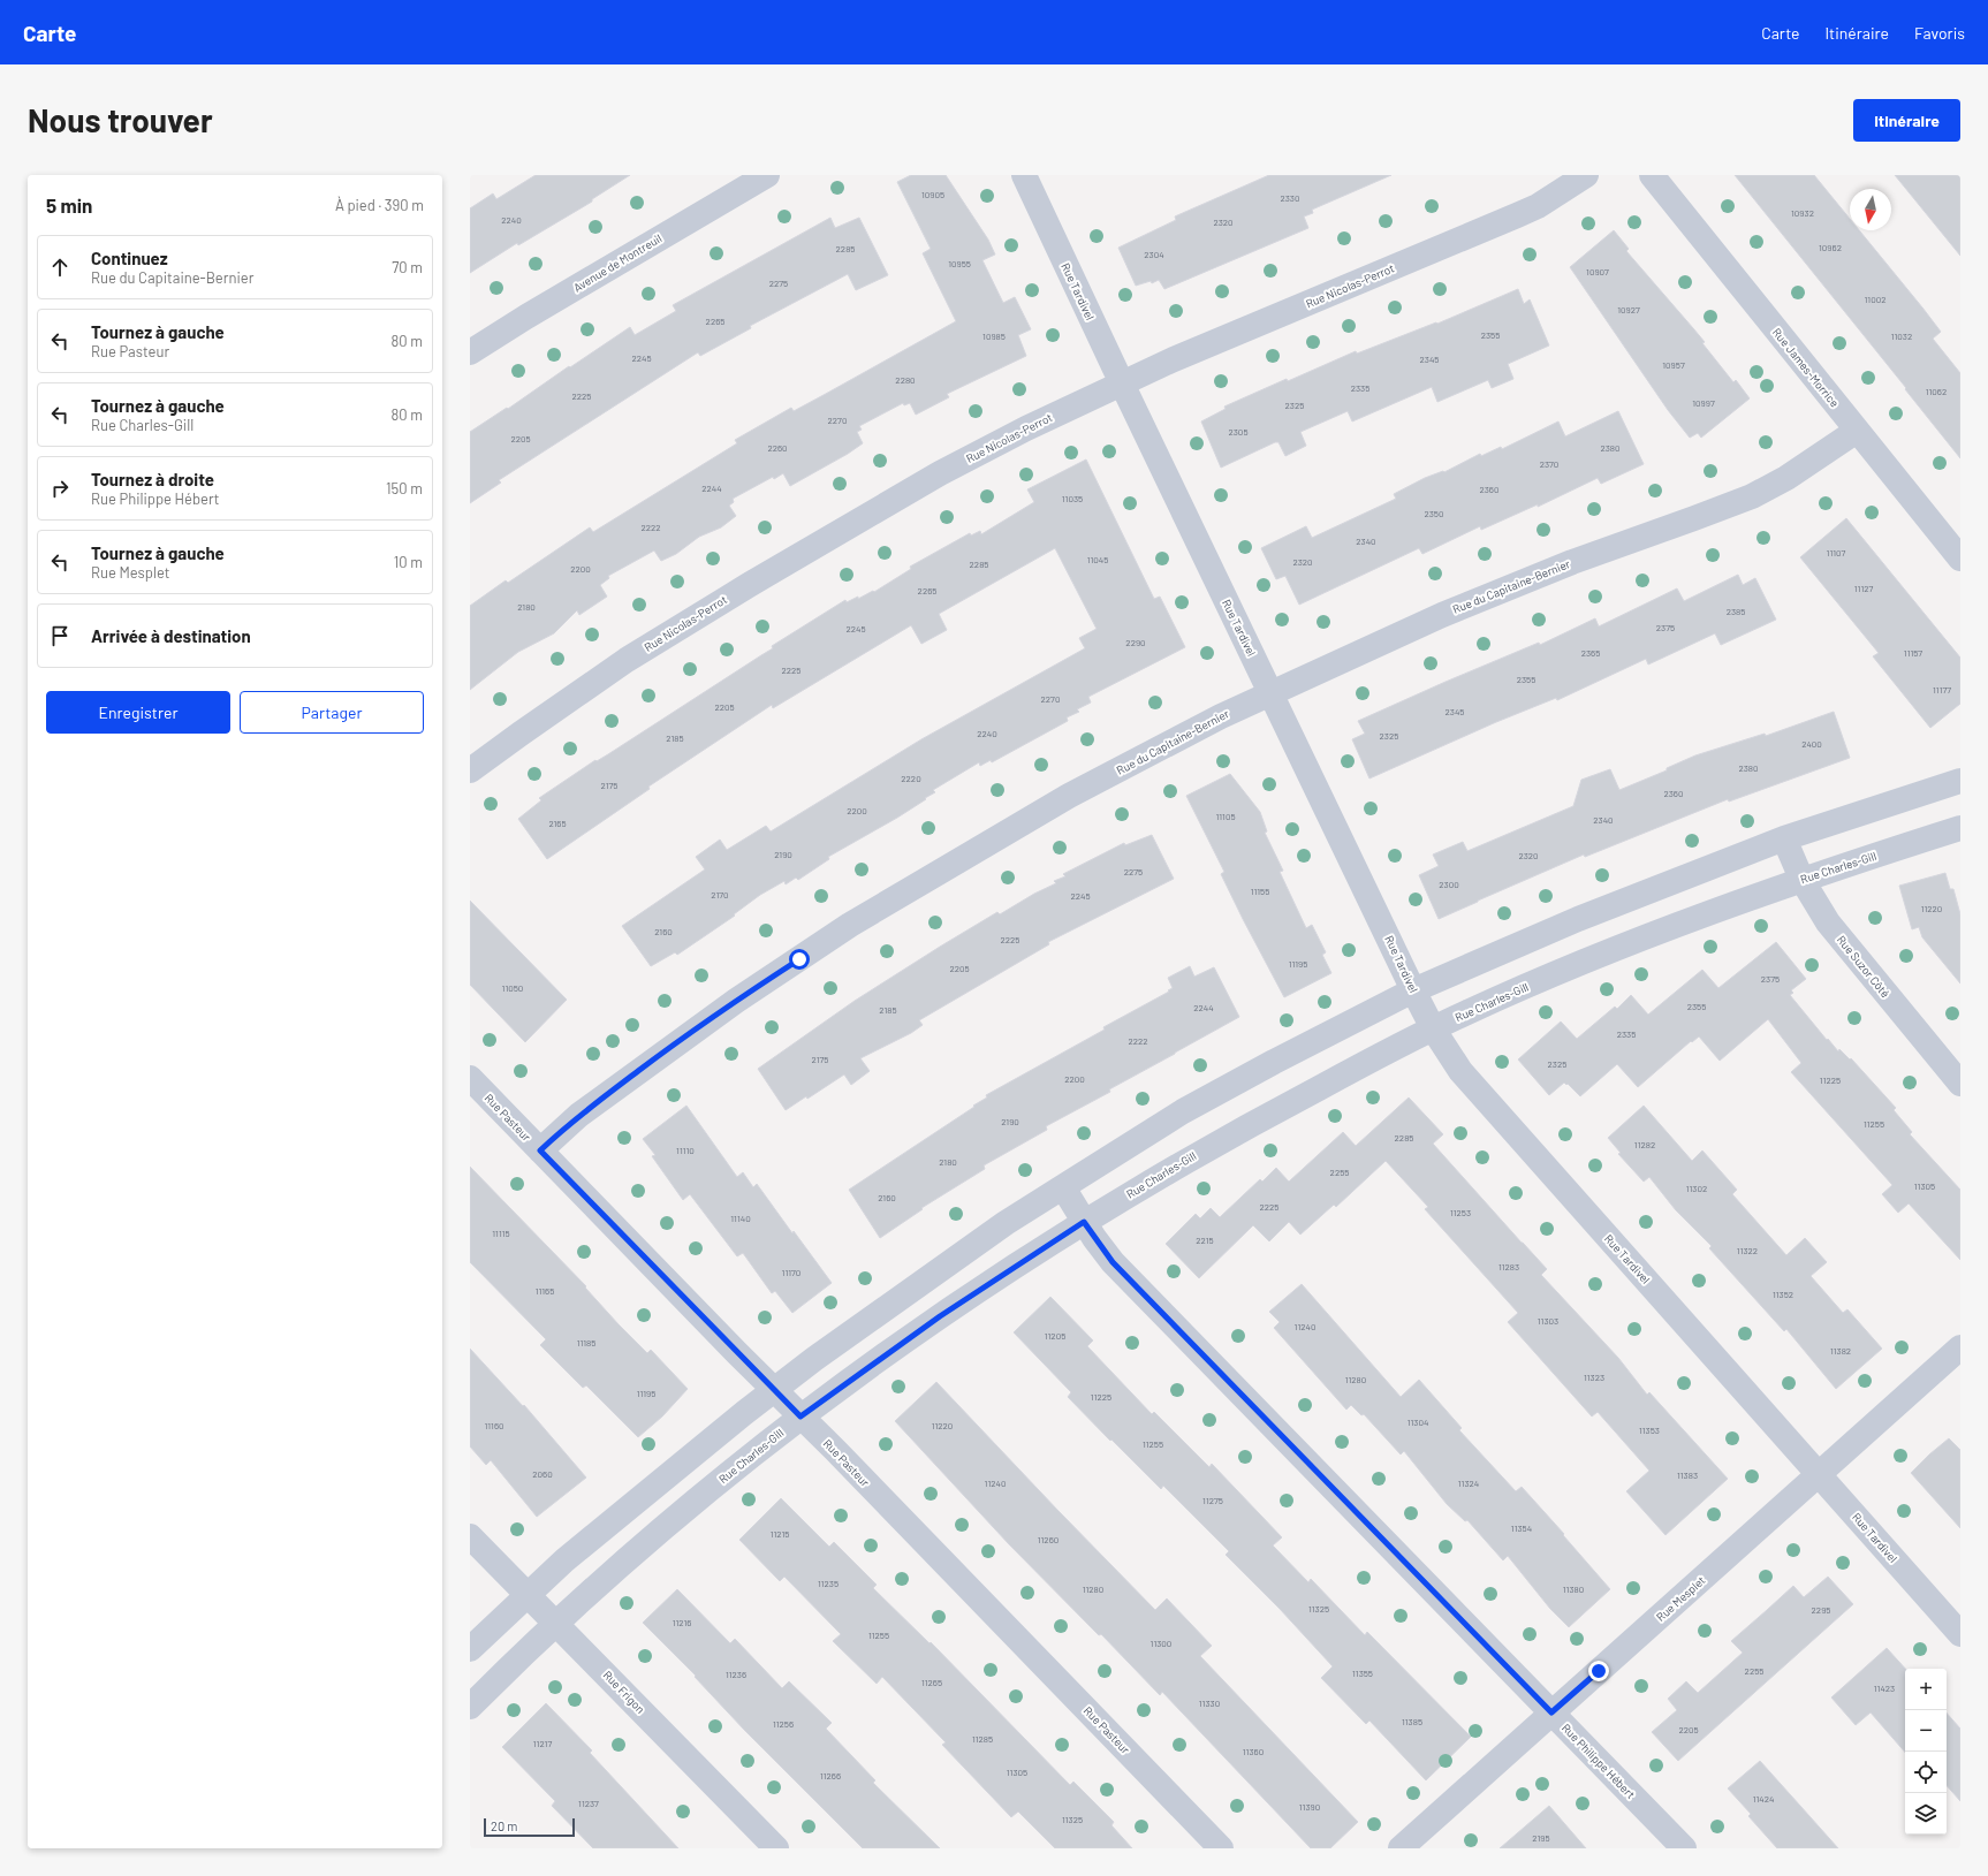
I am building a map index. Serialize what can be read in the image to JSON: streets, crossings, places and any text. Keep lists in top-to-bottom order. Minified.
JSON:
{"streets":{"street":["Avenue de Montreuil","Rue Nicolas-Perrot","Rue Tardivel","Rue James-Morrice","Rue du Capitaine-Bernier","Rue Charles-Gill","Rue Suzor Côté","Rue Pasteur","Rue Mesplet","Rue Frigon","Rue Philippe Hébert"]},"crossings":[["Rue Nicolas-Perrot","Rue Tardivel"],["Rue Tardivel","Rue du Capitaine-Bernier"],["Rue Tardivel","Rue Charles-Gill"],["Rue Tardivel","Rue Mesplet"],["Rue James-Morrice","Rue du Capitaine-Bernier"],["Rue du Capitaine-Bernier","Rue Pasteur"],["Rue Charles-Gill","Rue Suzor Côté"],["Rue Charles-Gill","Rue Pasteur"],["Rue Charles-Gill","Rue Frigon"],["Rue Charles-Gill","Rue Philippe Hébert"],["Rue Mesplet","Rue Philippe Hébert"]],"house_numbers":["10905","2330","10932","2240","2320","10962","2285","2304","10955","10907","2275","11002","10927","2265","2355","10985","11032","2245","2345","10957","2280","2335","11062","2225","10997","2325","2270","2305","2205","2260","2380","2370","2244","2360","11035","2350","2222","2340","11107","11045","2320","2285","2200","11127","2265","2180","2385","2375","2245","2290","2365","11157","2225","2355","11177","2270","2205","2345","2240","2325","2185","2400","2380","2220","2175","2360","2200","11105","2340","2165","2190","2320","2275","2300","11155","2170","2245","11220","2160","2225","11195","2205","2375","11050","2355","2244","2185","2335","2222","2175","2325","2200","11225","2190","11255","2285","11282","11110","2180","2255","11305","11302","2160","2225","11253","11140","11115","2215","11322","11283","11170","11165","11352","11303","11240","11205","11185","11382","11323","11280","11195","11225","11304","11160","11220","11353","11255","2060","11383","11240","11324","11275","11354","11215","11260","11235","11280","11380","11325","2295","11216","11255","11300","2255","11355","11236","11265","11423","11330","11385","11256","2205","11285","11217","11360","11305","11266","11424","11237","11390","11325","2195"],"scale_bar":"20 m","north":"bottom","page":{"header":"Carte","nav":["Carte","Itinéraire","Favoris"],"buttons":["Itinéraire",["Enregistrer","Partager"]],"title":"Nous trouver","heading":["5 min","À pied · 390 m"],"list":[["Continuez","Rue du Capitaine-Bernier","70 m"],["Tournez à gauche","Rue Pasteur","80 m"],["Tournez à gauche","Rue Charles-Gill","80 m"],["Tournez à droite","Rue Philippe Hébert","150 m"],["Tournez à gauche","Rue Mesplet","10 m"],"Arrivée à destination"],"map_buttons":["+","−"],"scale":"20 m"}}
